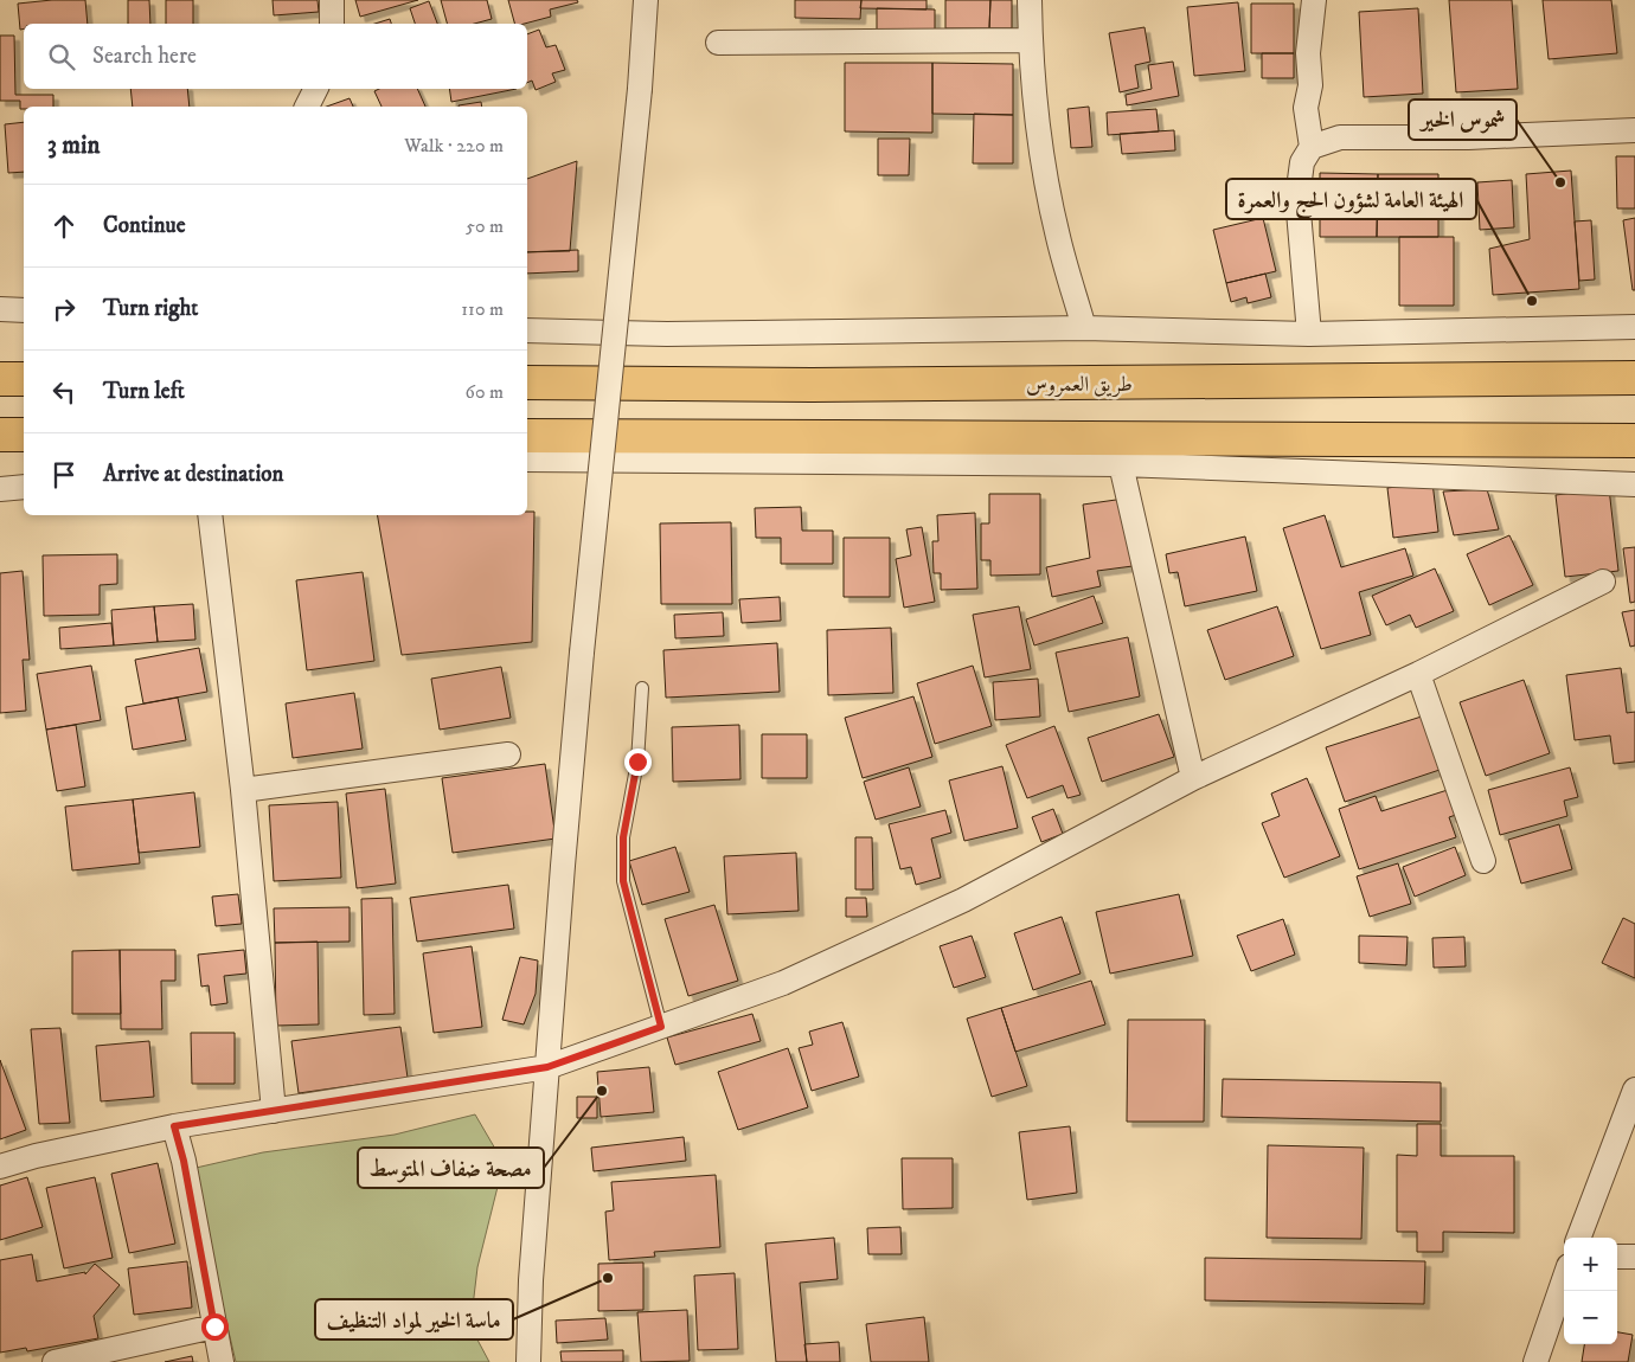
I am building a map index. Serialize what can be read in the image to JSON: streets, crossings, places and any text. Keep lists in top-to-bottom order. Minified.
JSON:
{"streets":{"main road":["طريق العمروس"]},"places":["شموس الخير","الهيئة العامة لشؤون الحج والعمرة","مصحة ضفاف المتوسط","ماسة الخير لمواد التنظيف"],"page":{"search":"Search here","heading":["3 min","Walk · 220 m"],"list":[["Continue","50 m"],["Turn right","110 m"],["Turn left","60 m"],"Arrive at destination"],"map_buttons":["+","−"]}}
